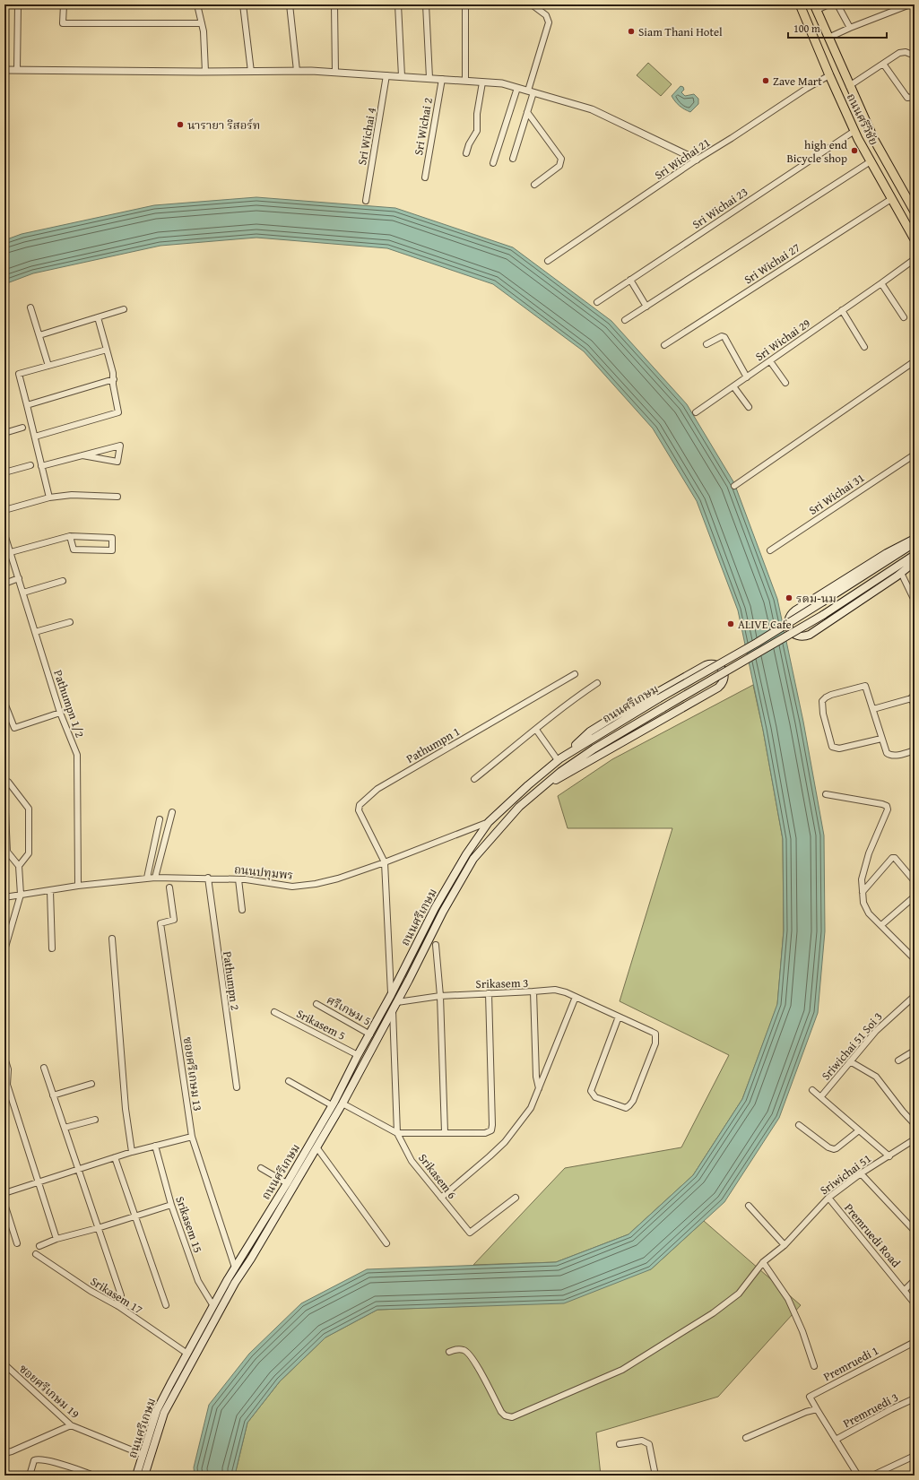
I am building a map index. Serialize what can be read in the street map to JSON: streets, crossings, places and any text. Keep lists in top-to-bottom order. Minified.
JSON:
{"streets":{"main road":["ถนนศรีวิชัย","ถนนศรีเกษม"],"street":["Sri Wichai 2","Sri Wichai 4","Sri Wichai 21","Sri Wichai 23","Sri Wichai 27","Sri Wichai 29","Sri Wichai 31","Pathumpn 1/2","Pathumpn 1","ถนนปทุมพร","Pathumpn 2","Srikasem 3","ศรีเกษม 5","Srikasem 5","Sriwichai 51 Soi 3","ซอยศรีเกษม 13","Sriwichai 51","Srikasem 6","Srikasem 15","Premruedi Road","Srikasem 17","Premruedi 1","ซอยศรีเกษม 19","Premruedi 3"]},"crossings":[["ถนนศรีวิชัย","Sri Wichai 21"],["ถนนศรีวิชัย","Sri Wichai 23"],["ถนนศรีวิชัย","Sri Wichai 27"],["Pathumpn 1/2","ถนนปทุมพร"],["ถนนศรีเกษม","ถนนปทุมพร"],["ถนนศรีเกษม","Srikasem 3"],["ถนนศรีเกษม","ศรีเกษม 5"],["ถนนศรีเกษม","Srikasem 5"],["ถนนศรีเกษม","ซอยศรีเกษม 13"],["ถนนศรีเกษม","Srikasem 15"],["ถนนศรีเกษม","Srikasem 17"],["ถนนศรีเกษม","ซอยศรีเกษม 19"],["Pathumpn 1","ถนนปทุมพร"],["ถนนปทุมพร","Pathumpn 2"],["Sriwichai 51 Soi 3","Sriwichai 51"],["Sriwichai 51","Premruedi Road"]],"places":["Siam Thani Hotel","Zave Mart","นารายา รีสอร์ท","high end Bicycle shop","รดม-นม","ALIVE Cafe"],"scale_bar":"100 m"}
